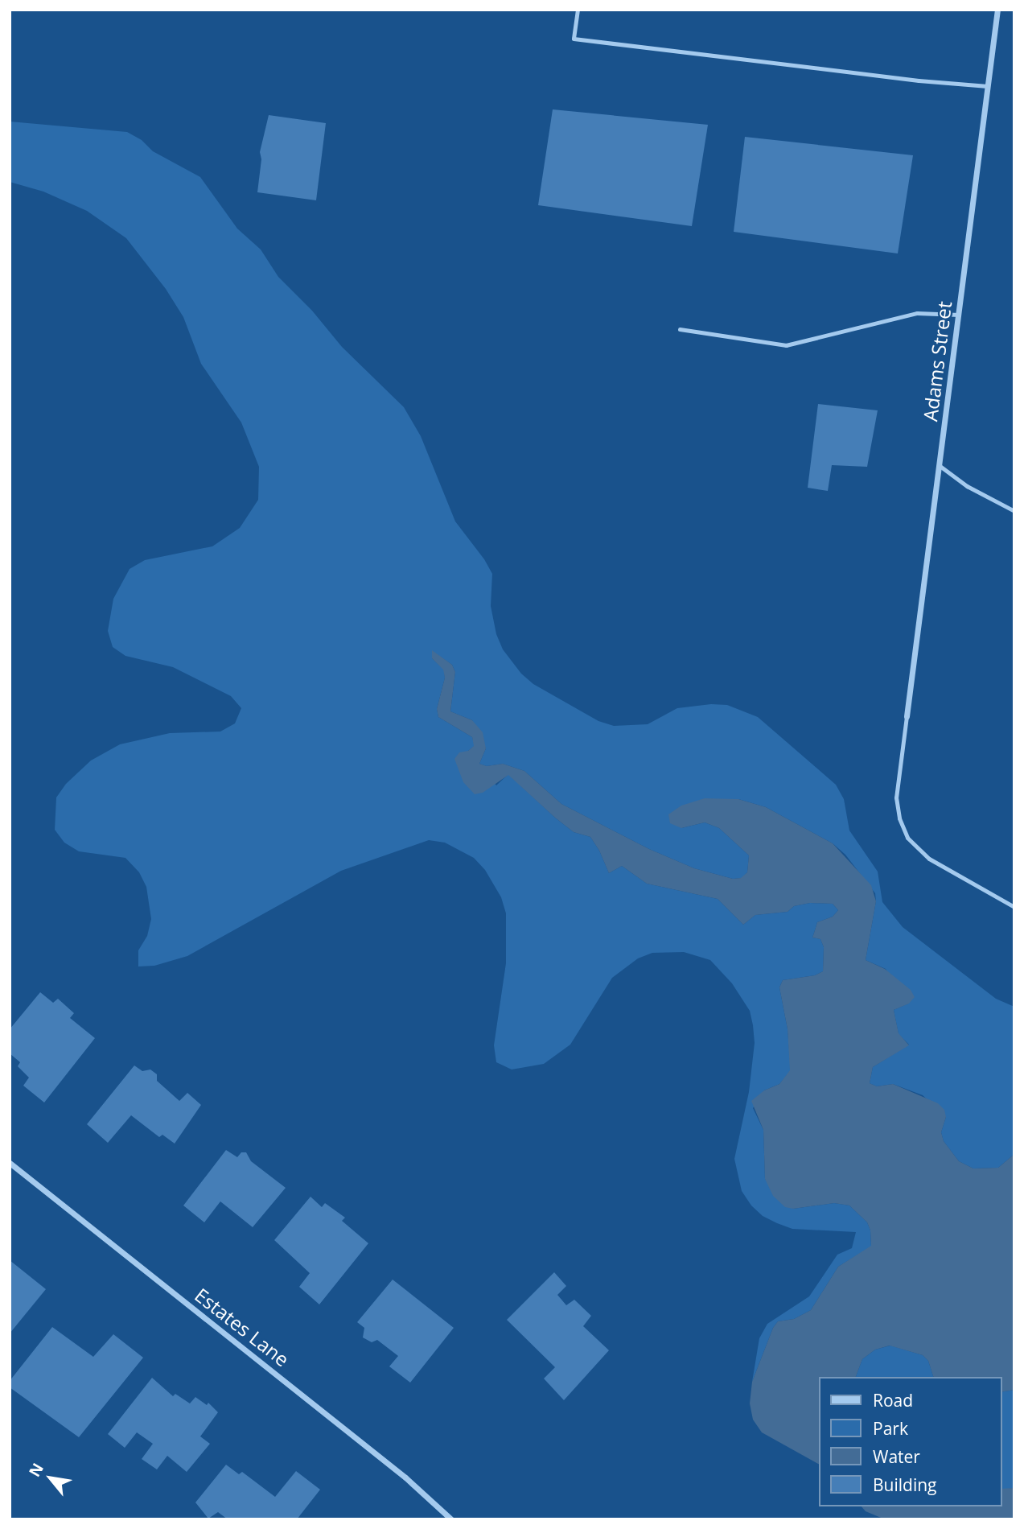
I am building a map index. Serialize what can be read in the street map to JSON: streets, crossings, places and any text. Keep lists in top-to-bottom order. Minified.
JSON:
{"streets":{"street":["Adams Street","Estates Lane"]},"legend":["Road","Park","Water","Building"],"north":"top left"}
